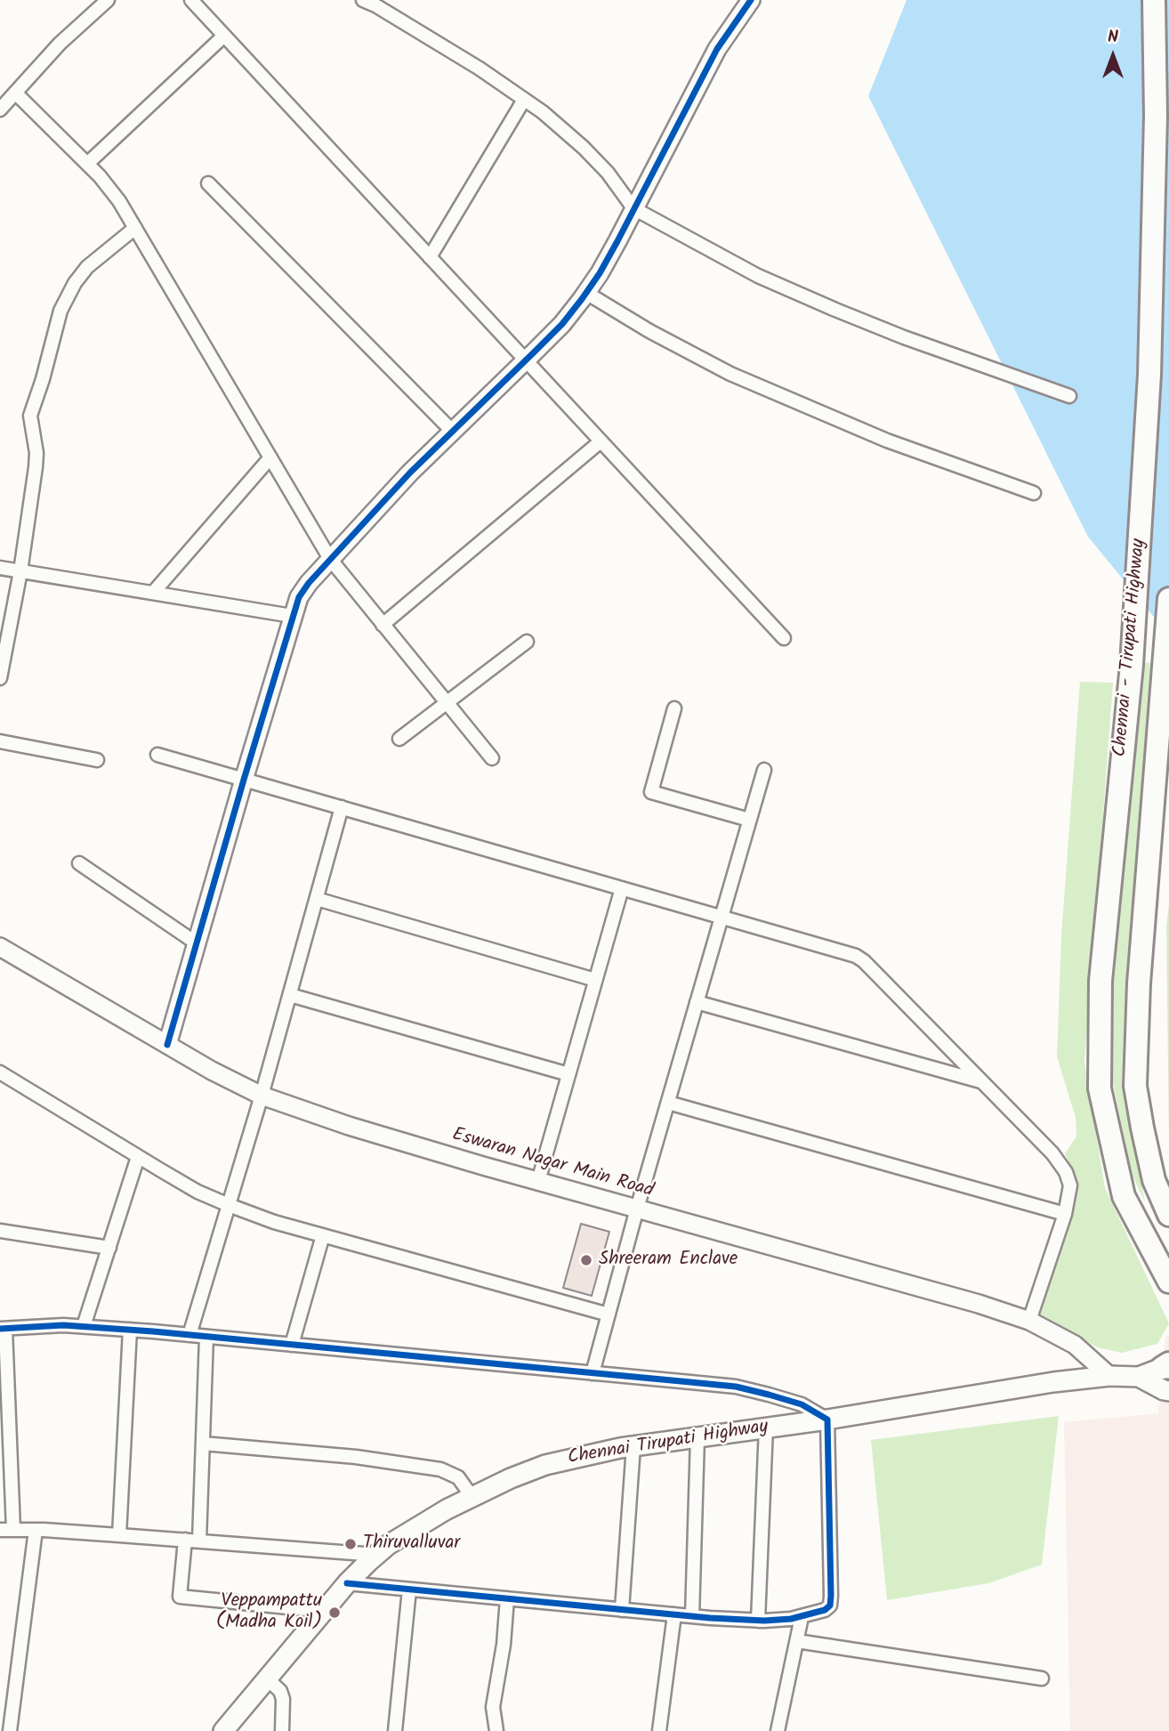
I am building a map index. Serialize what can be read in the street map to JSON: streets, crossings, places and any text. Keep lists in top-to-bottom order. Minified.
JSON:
{"streets":{"highway":["Chennai - Tirupati Highway"],"main road":["Chennai Tirupati Highway"],"street":["Eswaran Nagar Main Road"]},"crossings":[["Eswaran Nagar Main Road","Chennai Tirupati Highway"]],"places":["Shreeram Enclave","Thiruvalluvar","Veppampattu (Madha Koil)"],"north":"top"}
